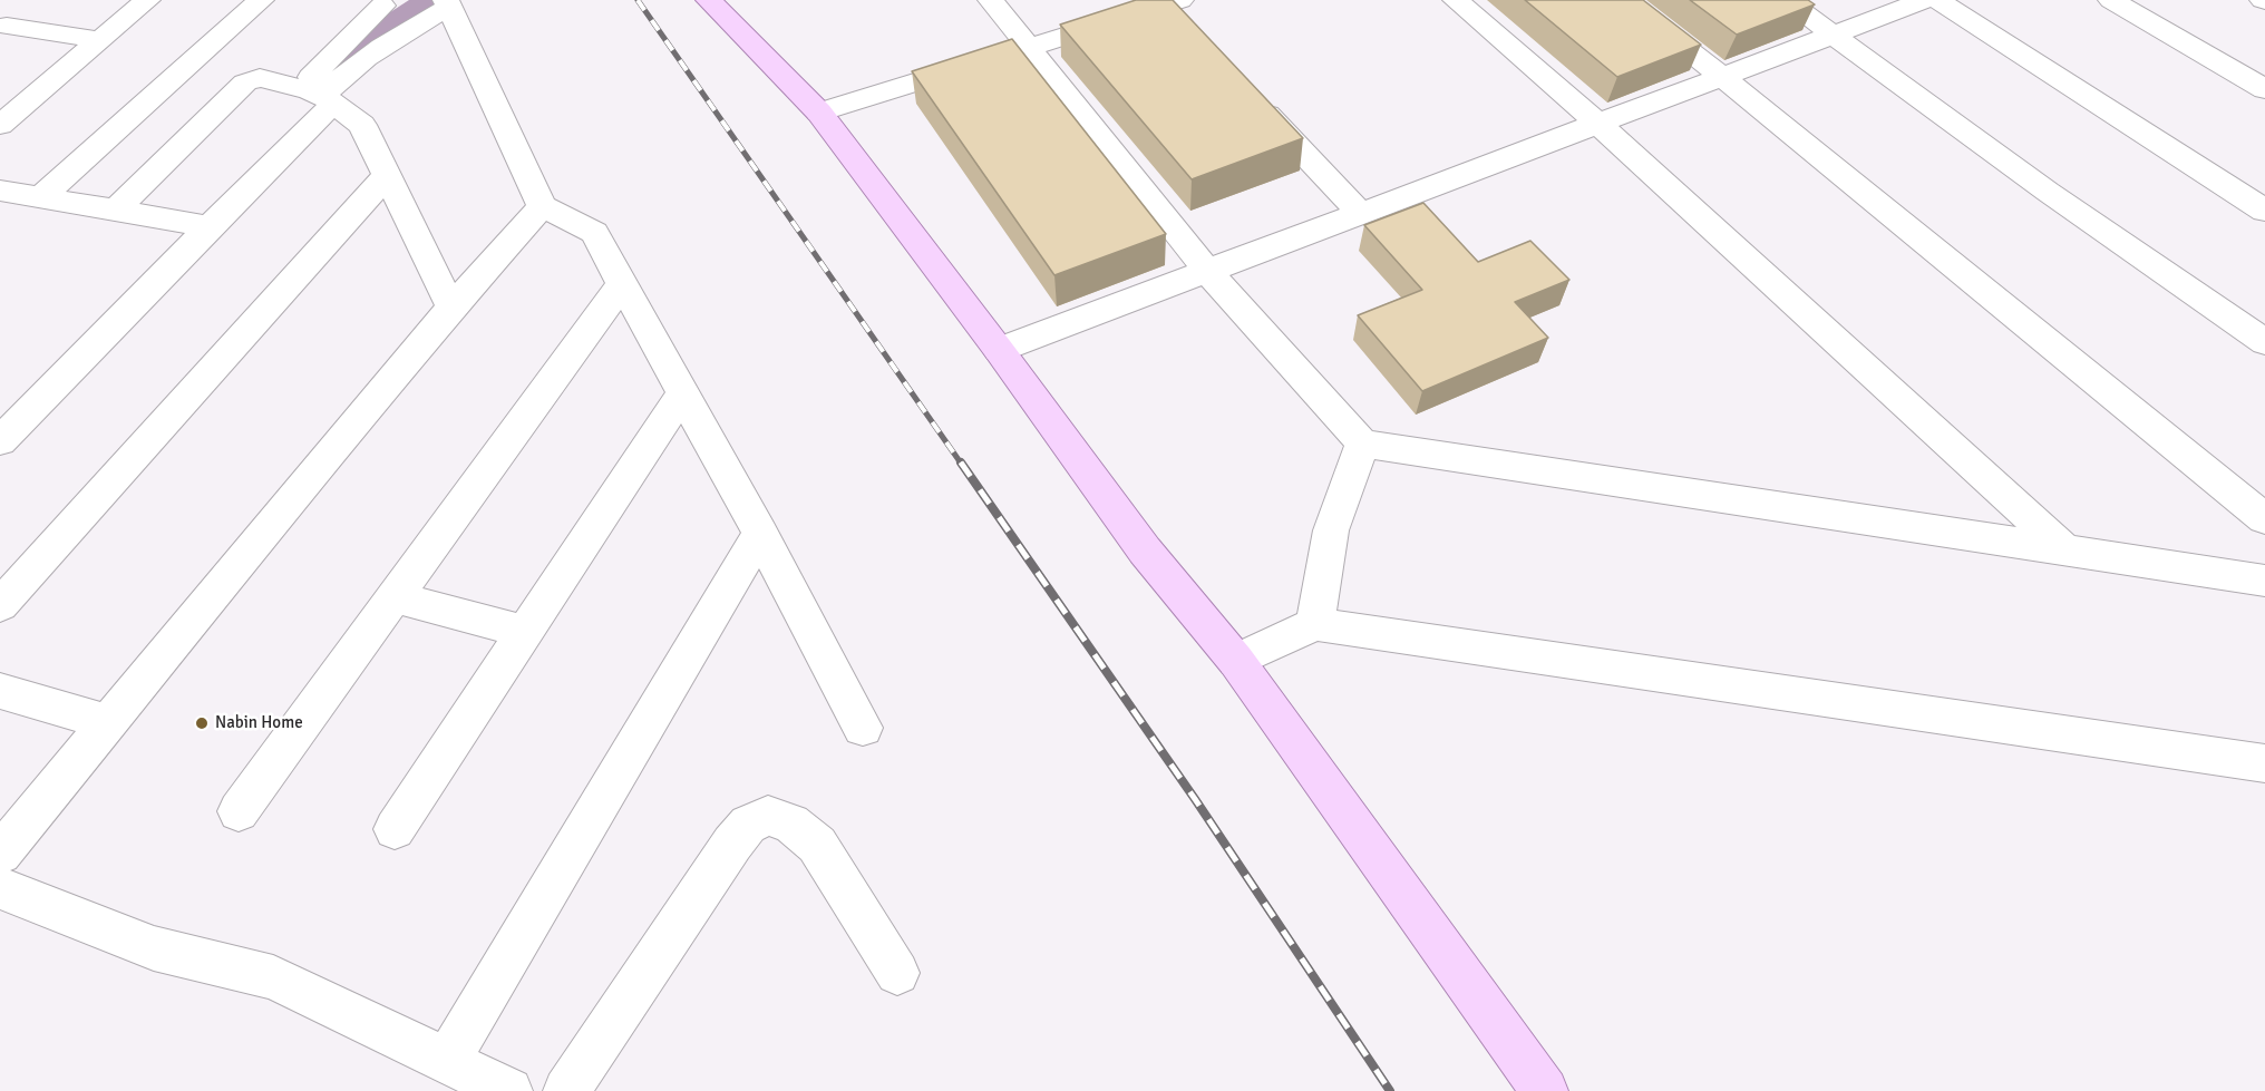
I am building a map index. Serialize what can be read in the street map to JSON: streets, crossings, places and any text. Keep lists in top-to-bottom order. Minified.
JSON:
{"places":["Nabin Home"]}
